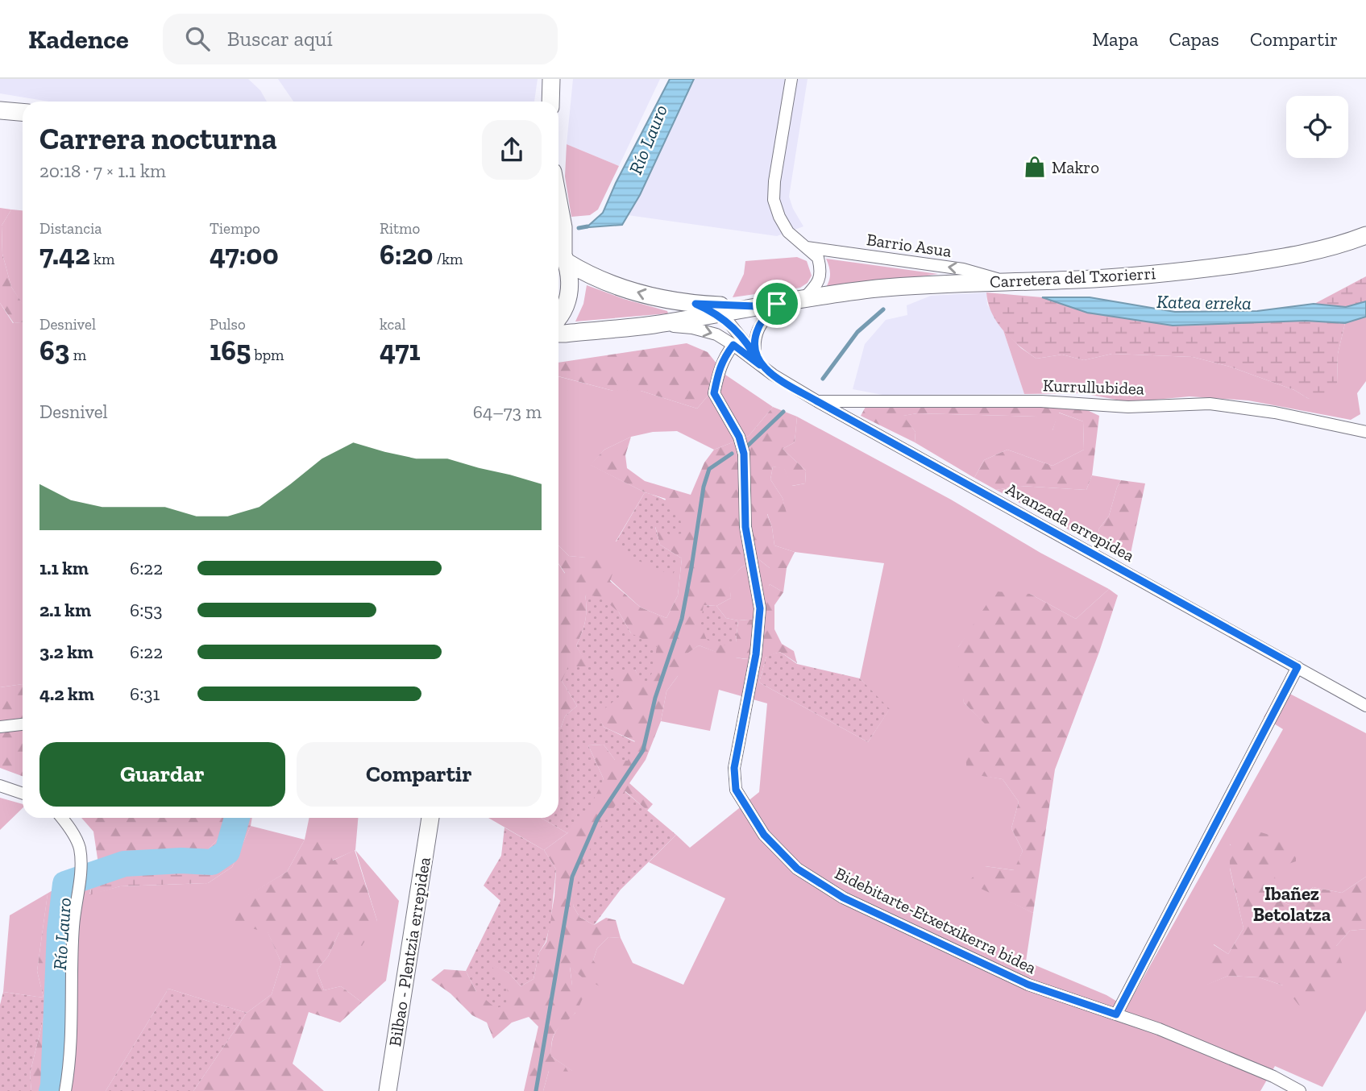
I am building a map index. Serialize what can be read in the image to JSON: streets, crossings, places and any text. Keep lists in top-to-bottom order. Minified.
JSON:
{"streets":{"main road":["Carretera del Txorierri","Bilbao - Plentzia errepidea"],"street":["Barrio Asua","Kurrullubidea","Avanzada errepidea","Bidebitarte-Etxetxikerra bidea"]},"crossings":[["Barrio Asua","Carretera del Txorierri"],["Kurrullubidea","Avanzada errepidea"]],"one_way":["Barrio Asua"],"districts":["Ibañez Betolatza"],"water":["Río Lauro","Katea erreka"],"places":{"shop":["Makro"]},"page":{"header":"Kadence","search":"Buscar aquí","nav":["Mapa","Capas","Compartir"],"heading":["Carrera nocturna","20:18 · 7 × 1.1 km"],"stats":[["Distancia","7.42 km"],["Tiempo","47:00"],["Ritmo","6:20 /km"],["Desnivel","63 m"],["Pulso","165 bpm"],["kcal","471"]],"chart":["Desnivel","64–73 m"],"list":[{"name":"1.1 km","note":"6:22"},{"name":"2.1 km","note":"6:53"},{"name":"3.2 km","note":"6:22"},{"name":"4.2 km","note":"6:31"}],"buttons":["Guardar","Compartir"]}}
